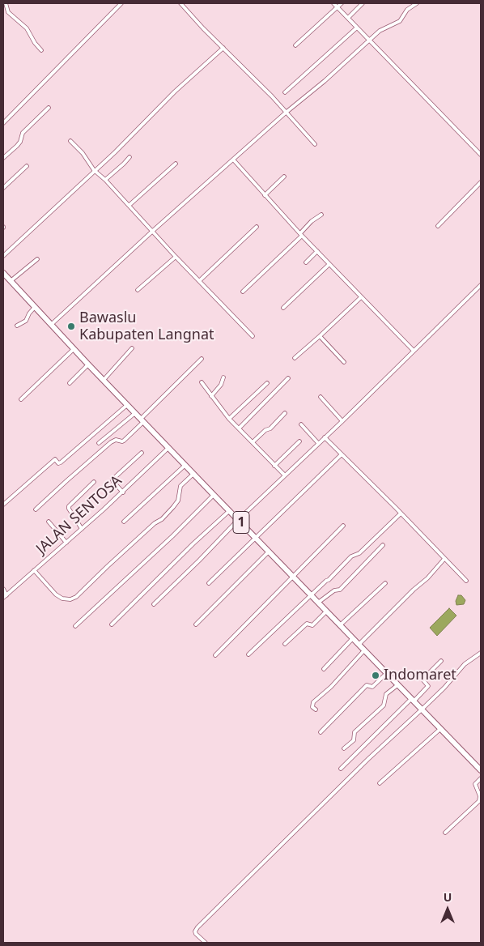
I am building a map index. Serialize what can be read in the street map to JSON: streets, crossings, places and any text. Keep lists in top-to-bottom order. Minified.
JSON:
{"streets":{"highway":["1"],"street":["JALAN SENTOSA"]},"crossings":[["JALAN SENTOSA","1"]],"places":["Bawaslu Kabupaten Langnat","Indomaret"],"north":"top"}
